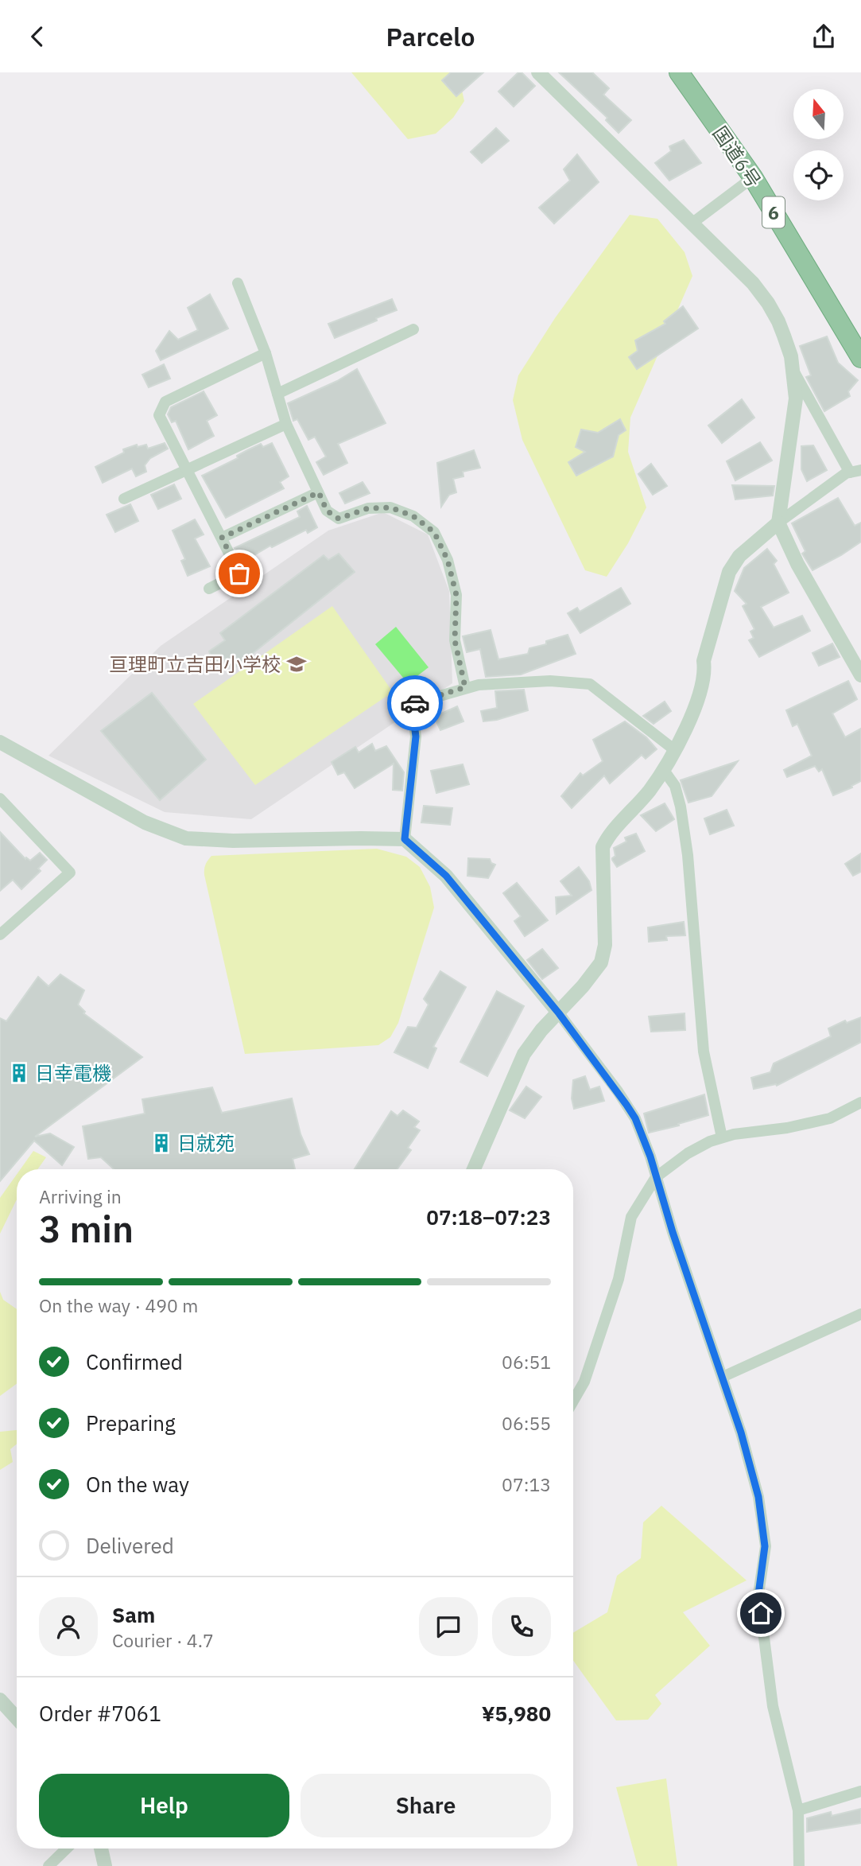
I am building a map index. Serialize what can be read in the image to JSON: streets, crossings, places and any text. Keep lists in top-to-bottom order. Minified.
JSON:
{"streets":{"highway":["国道6号","6"]},"places":{"school or university":["亘理町立吉田小学校"],"building":["日幸電機","日就苑"]},"north":"top","page":{"header":"Parcelo","heading":["3 min","Arriving in","07:18–07:23"],"panel":["Sam","Courier · 4.7","Order #7061","¥5,980"],"bar":"On the way · 490 m","list":[["Confirmed","06:51"],["Preparing","06:55"],["On the way","07:13"],"Delivered"],"buttons":["Help","Share"]}}
